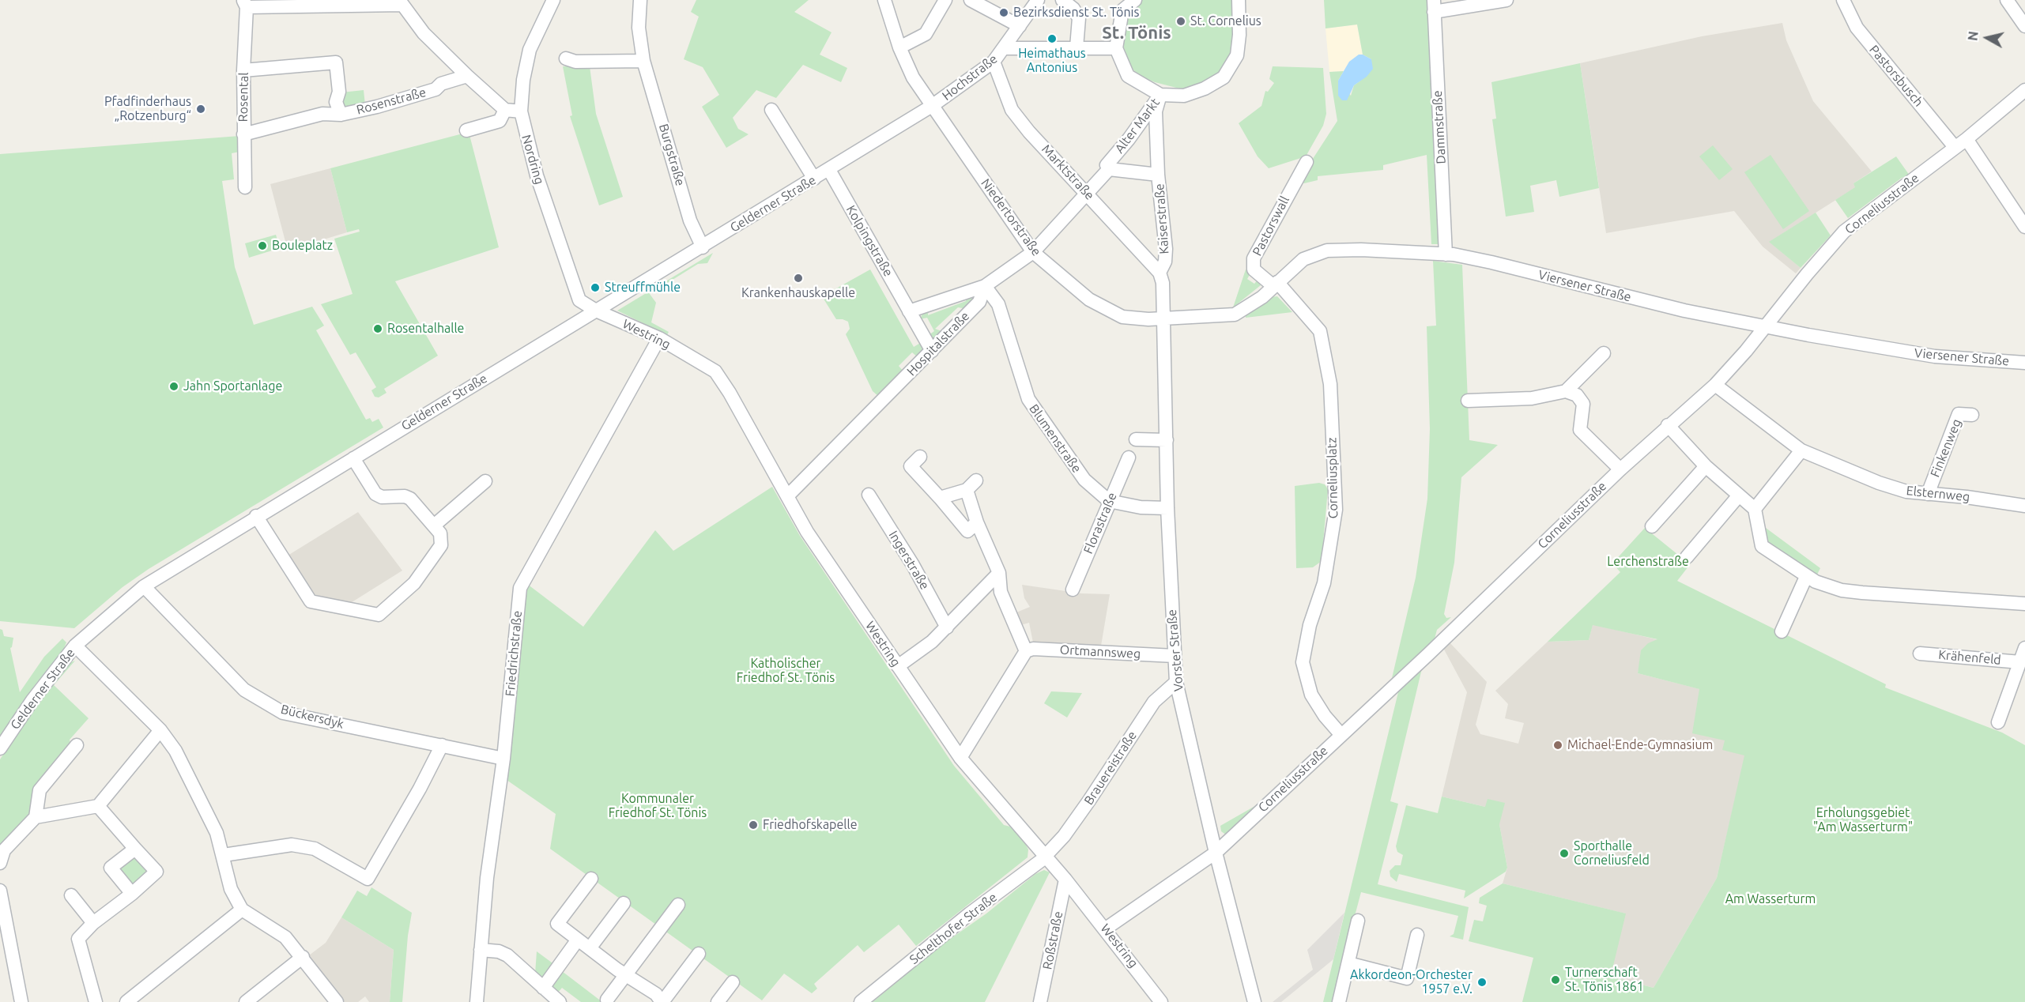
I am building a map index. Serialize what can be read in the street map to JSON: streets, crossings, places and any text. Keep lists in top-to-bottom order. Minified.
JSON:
{"streets":{"street":["Pastorsbusch","Hochstraße","Rosental","Rosenstraße","Alter Markt","Dammstraße","Burgstraße","Nordring","Marktstraße","Gelderner Straße","Corneliusstraße","Niedertorstraße","Kaiserstraße","Pastorswall","Kolpingstraße","Viersener Straße","Westring","Hospitalstraße","Blumenstraße","Finkenweg","Corneliusplatz","Elsternweg","Florastraße","Ingerstraße","Vorster Straße","Ortmannsweg","Friedrichstraße","Krähenfeld","Bückersdyk","Brauereistraße","Schelthofer Straße","Roßstraße"]},"crossings":[["Pastorsbusch","Corneliusstraße"],["Hochstraße","Marktstraße"],["Hochstraße","Gelderner Straße"],["Hochstraße","Niedertorstraße"],["Rosental","Rosenstraße"],["Alter Markt","Marktstraße"],["Alter Markt","Kaiserstraße"],["Alter Markt","Hospitalstraße"],["Dammstraße","Viersener Straße"],["Burgstraße","Gelderner Straße"],["Nordring","Gelderner Straße"],["Nordring","Westring"],["Marktstraße","Kaiserstraße"],["Marktstraße","Hospitalstraße"],["Gelderner Straße","Niedertorstraße"],["Gelderner Straße","Kolpingstraße"],["Gelderner Straße","Westring"],["Gelderner Straße","Bückersdyk"],["Corneliusstraße","Viersener Straße"],["Corneliusstraße","Westring"],["Corneliusstraße","Corneliusplatz"],["Corneliusstraße","Elsternweg"],["Corneliusstraße","Vorster Straße"],["Niedertorstraße","Kaiserstraße"],["Niedertorstraße","Viersener Straße"],["Niedertorstraße","Hospitalstraße"],["Niedertorstraße","Vorster Straße"],["Kaiserstraße","Viersener Straße"],["Kaiserstraße","Vorster Straße"],["Pastorswall","Viersener Straße"],["Pastorswall","Corneliusplatz"],["Kolpingstraße","Hospitalstraße"],["Viersener Straße","Corneliusplatz"],["Viersener Straße","Vorster Straße"],["Westring","Hospitalstraße"],["Westring","Friedrichstraße"],["Westring","Brauereistraße"],["Westring","Schelthofer Straße"],["Westring","Roßstraße"],["Hospitalstraße","Blumenstraße"],["Blumenstraße","Florastraße"],["Blumenstraße","Vorster Straße"],["Finkenweg","Elsternweg"],["Vorster Straße","Ortmannsweg"],["Vorster Straße","Brauereistraße"],["Friedrichstraße","Bückersdyk"],["Brauereistraße","Schelthofer Straße"]],"districts":["St. Tönis"],"parks":["Lerchenstraße","Katholischer Friedhof St. Tönis","Kommunaler Friedhof St. Tönis","Erholungsgebiet \"Am Wasserturm\"","Am Wasserturm"],"places":["Bezirksdienst St. Tönis","St. Cornelius","Heimathaus Antonius","Pfadfinderhaus „Rotzenburg“","Bouleplatz","Krankenhauskapelle","Streuffmühle","Rosentalhalle","Jahn Sportanlage","Michael-Ende-Gymnasium","Friedhofskapelle","Sporthalle Corneliusfeld","Turnerschaft St. Tönis 1861","Akkordeon-Orchester 1957 e.V."],"north":"left"}
